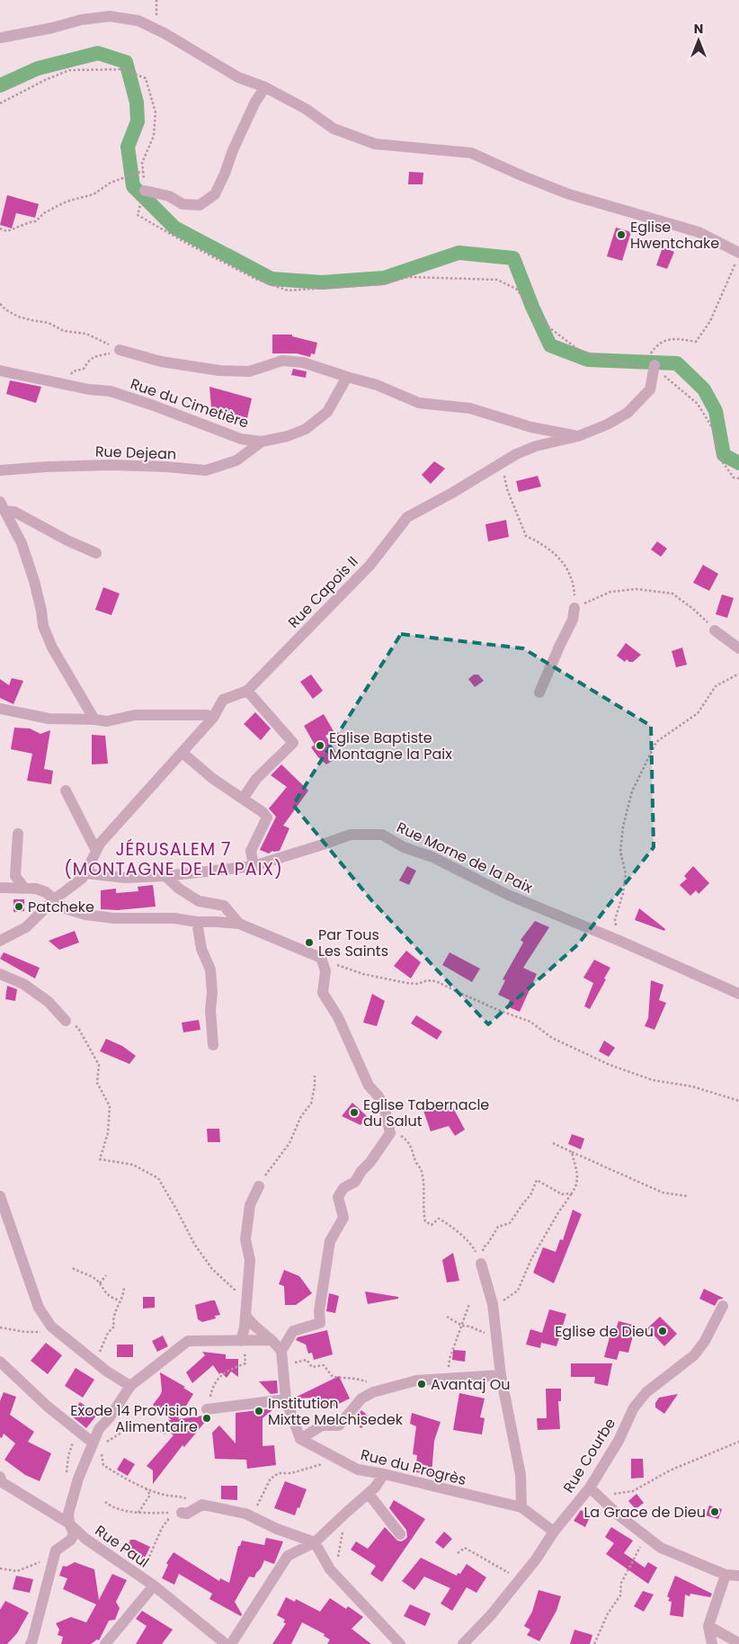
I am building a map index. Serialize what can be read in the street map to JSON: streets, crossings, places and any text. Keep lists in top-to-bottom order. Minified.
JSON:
{"streets":{"street":["Rue du Cimetière","Rue Dejean","Rue Capois II","Rue Morne de la Paix","Rue Courbe","Rue du Progrès","Rue Paul"]},"crossings":[["Rue du Cimetière","Rue Dejean"],["Rue Capois II","Rue Morne de la Paix"],["Rue Courbe","Rue du Progrès"]],"districts":["JÉRUSALEM 7 (MONTAGNE DE LA PAIX)"],"places":["Eglise Hwentchake","Eglise Baptiste Montagne la Paix","Patcheke","Par Tous Les Saints","Eglise Tabernacle du Salut","Eglise de Dieu","Avantaj Ou","Institution Mixtte Melchisedek","Exode 14 Provision Alimentaire","La Grace de Dieu"],"north":"top"}
